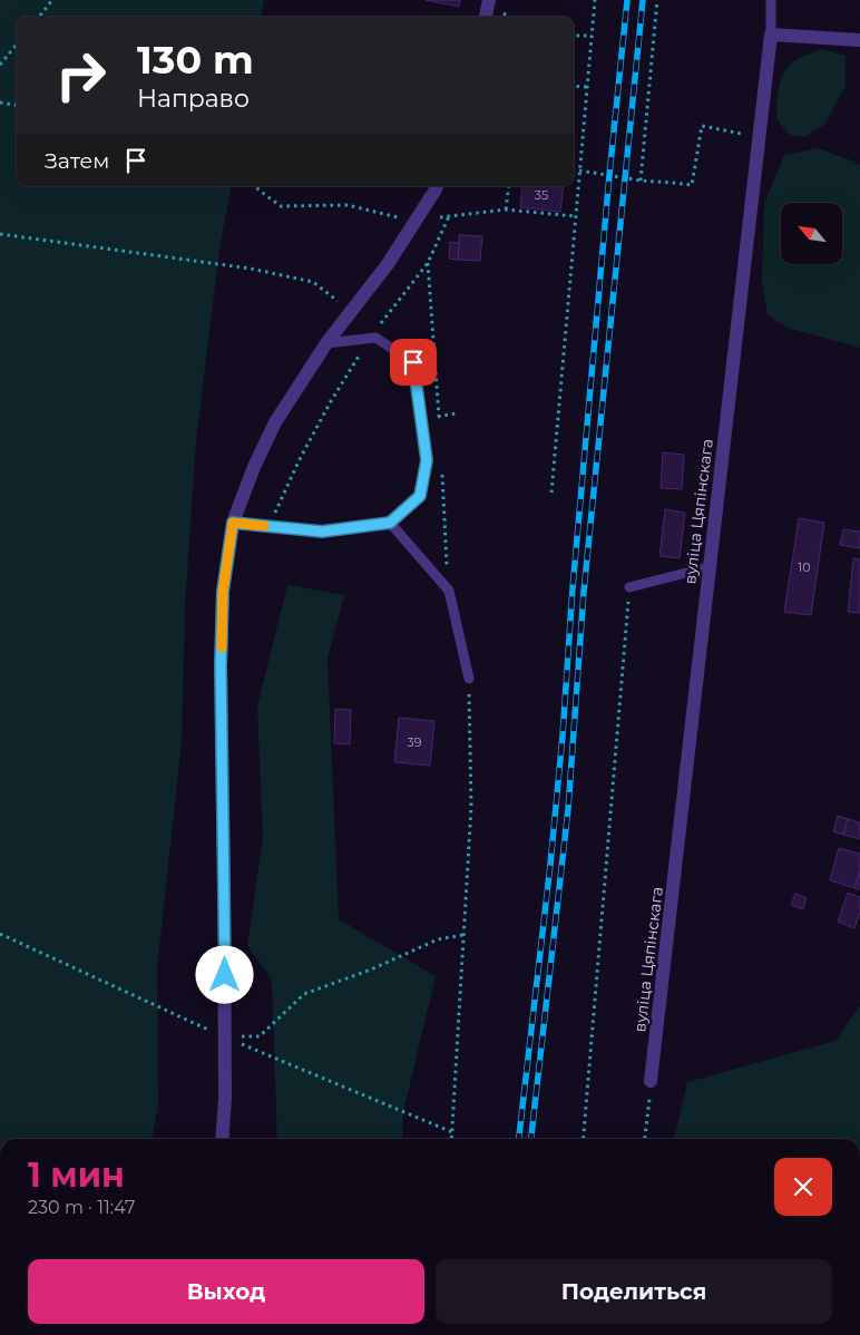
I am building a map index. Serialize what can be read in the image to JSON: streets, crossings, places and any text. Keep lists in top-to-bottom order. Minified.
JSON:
{"streets":{"street":["вуліца Цяпінскага"]},"house_numbers":["35","10","39"],"north":"top left","page":{"turn":["130 m","Направо"],"then":"Затем","heading":["1 мин","230 m · 11:47"],"buttons":["Выход","Поделиться"]}}
